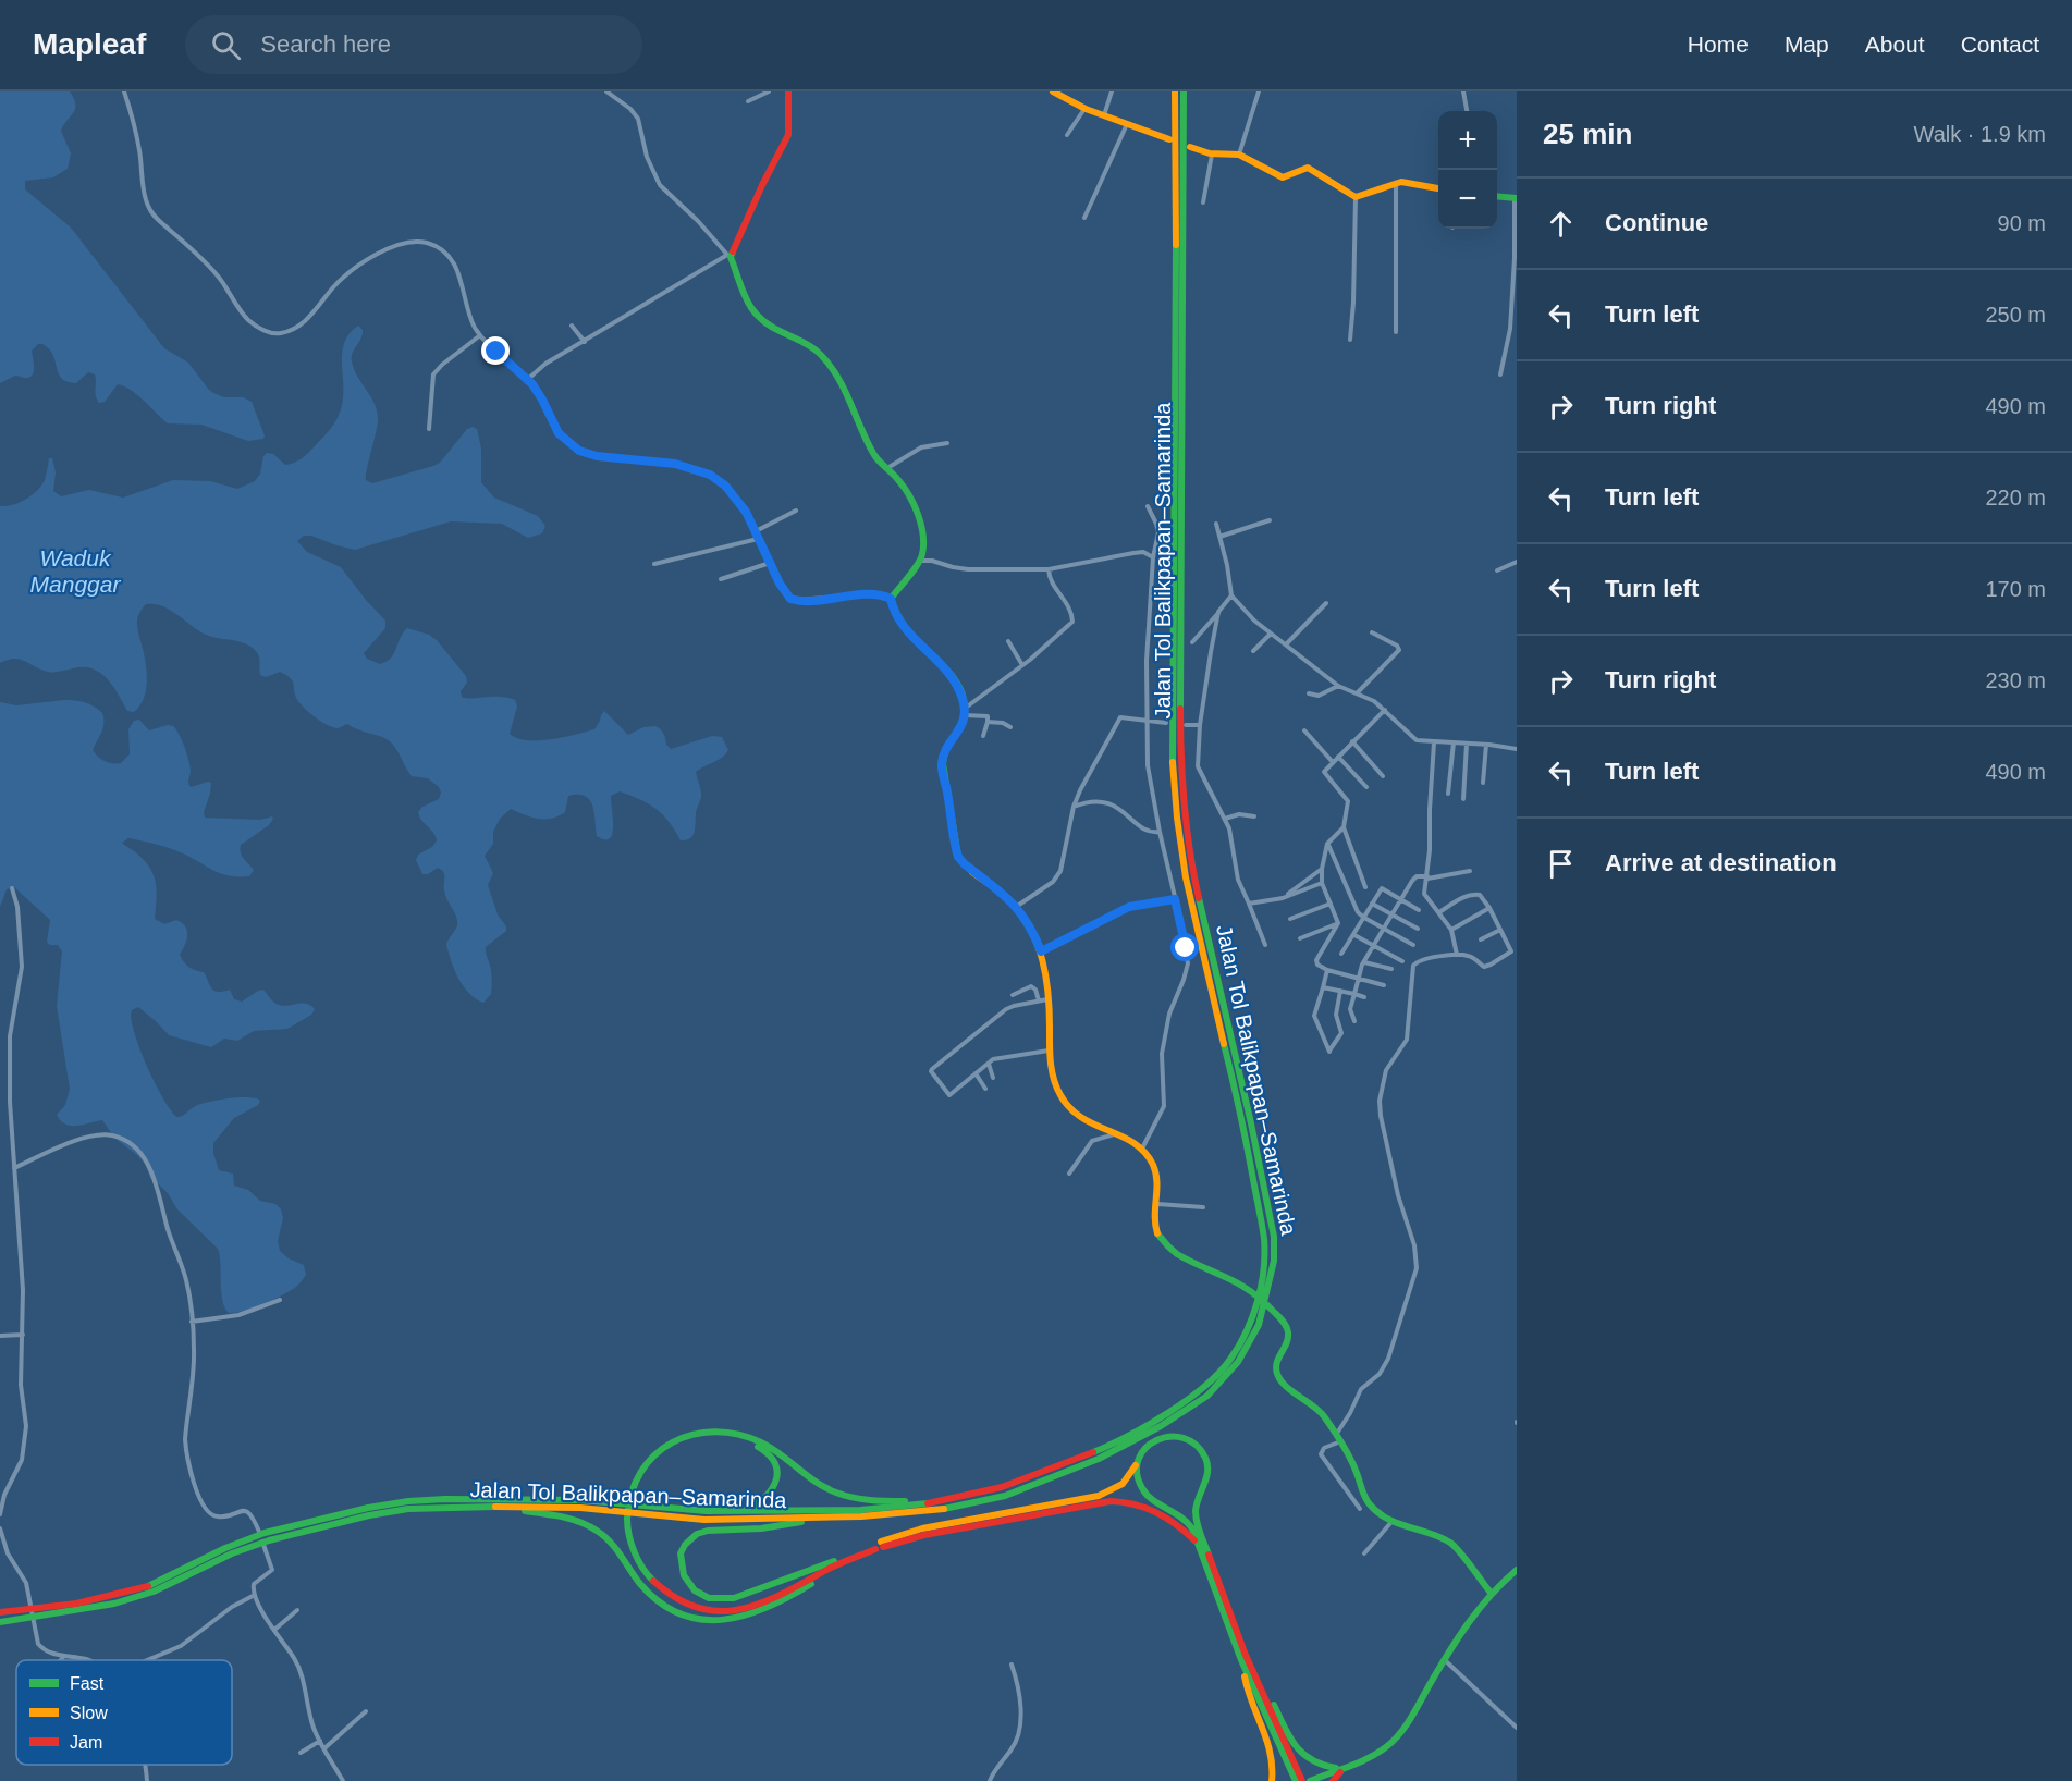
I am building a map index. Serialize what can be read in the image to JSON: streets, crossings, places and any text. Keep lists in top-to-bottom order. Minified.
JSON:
{"streets":{"main road":["Jalan Tol Balikpapan–Samarinda"]},"water":["Waduk Manggar"],"legend":["Fast","Slow","Jam"],"page":{"header":"Mapleaf","search":"Search here","nav":["Home","Map","About","Contact"],"heading":["25 min","Walk · 1.9 km"],"map_buttons":["+","−"],"list":[["Continue","90 m"],["Turn left","250 m"],["Turn right","490 m"],["Turn left","220 m"],["Turn left","170 m"],["Turn right","230 m"],["Turn left","490 m"],"Arrive at destination"]}}
